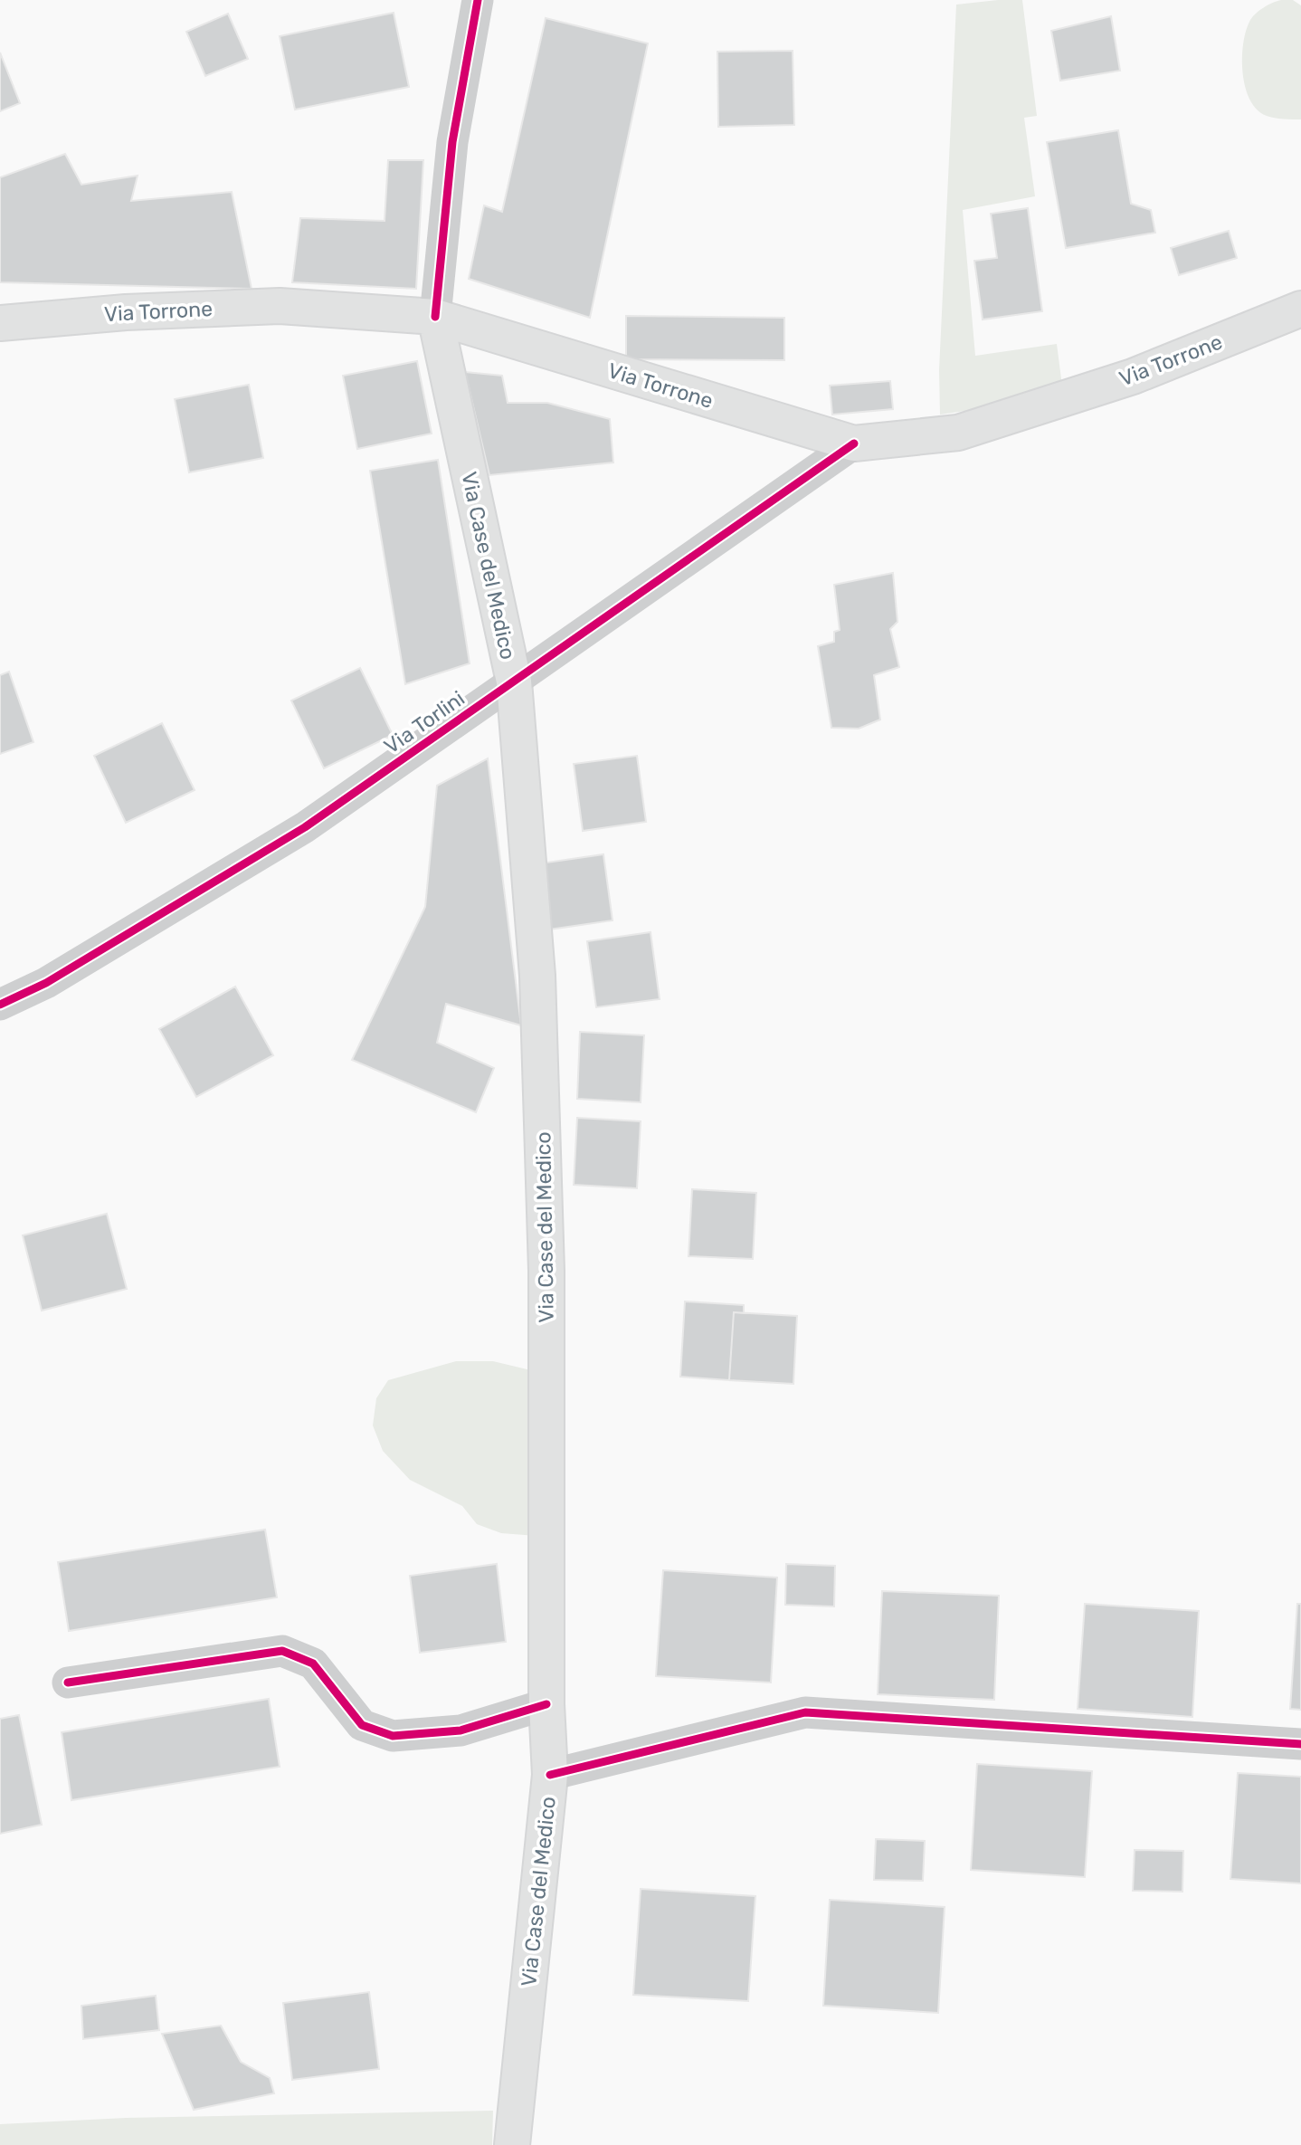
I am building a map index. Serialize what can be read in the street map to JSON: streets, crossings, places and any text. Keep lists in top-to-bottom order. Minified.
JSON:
{"streets":{"main road":["Via Torrone","Via Case del Medico"],"street":["Via Torlini"]},"crossings":[["Via Torrone","Via Case del Medico"],["Via Torrone","Via Torlini"],["Via Case del Medico","Via Torlini"]]}
